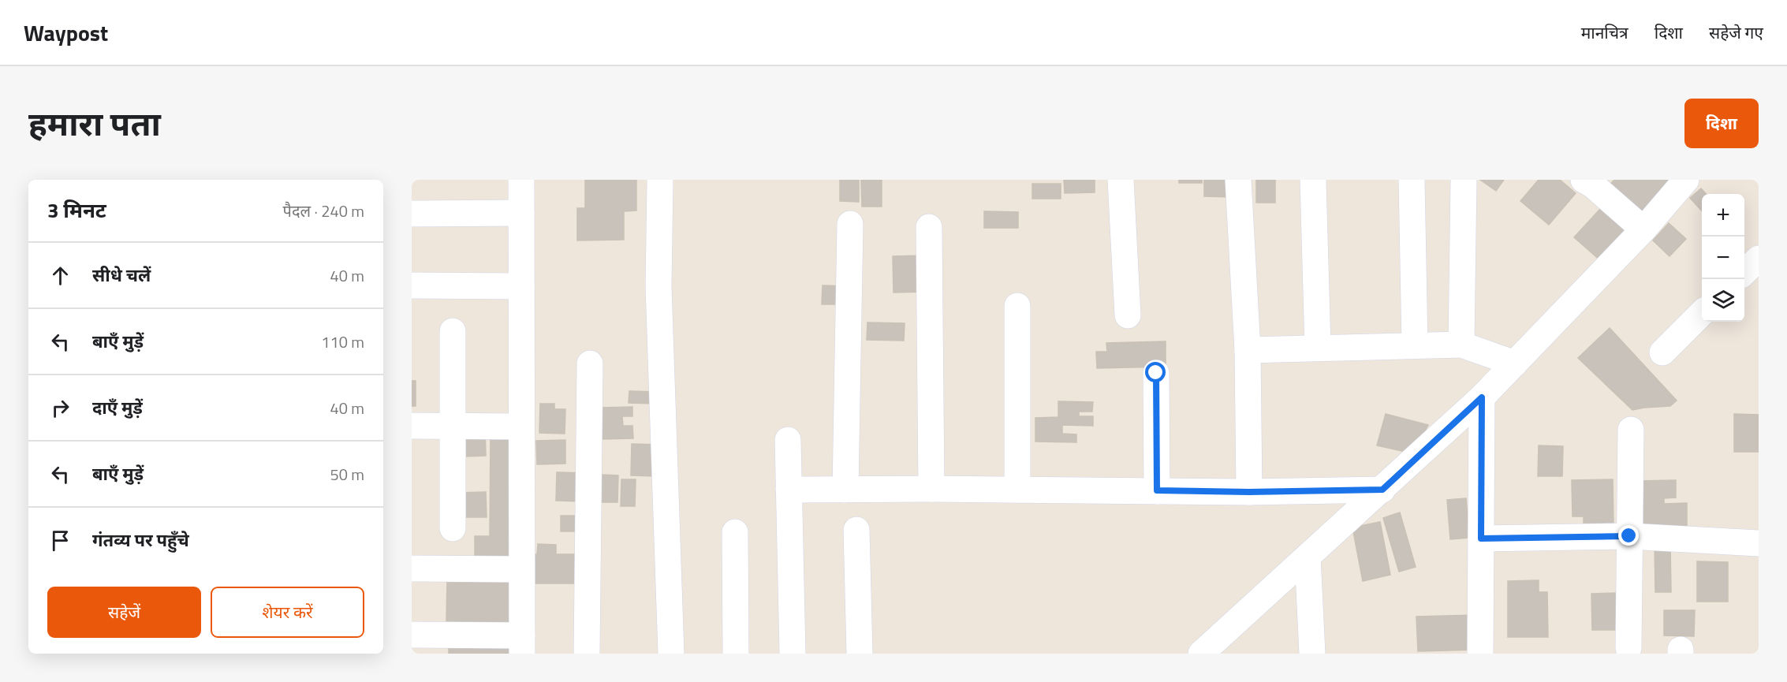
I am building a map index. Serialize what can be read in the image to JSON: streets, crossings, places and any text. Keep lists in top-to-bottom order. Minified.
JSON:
{"page":{"header":"Waypost","nav":["मानचित्र","दिशा","सहेजे गए"],"title":"हमारा पता","buttons":["दिशा",["सहेजें","शेयर करें"]],"heading":["3 मिनट","पैदल · 240 m"],"map_buttons":["+","−"],"list":[["सीधे चलें","40 m"],["बाएँ मुड़ें","110 m"],["दाएँ मुड़ें","40 m"],["बाएँ मुड़ें","50 m"],"गंतव्य पर पहुँचे"]}}
